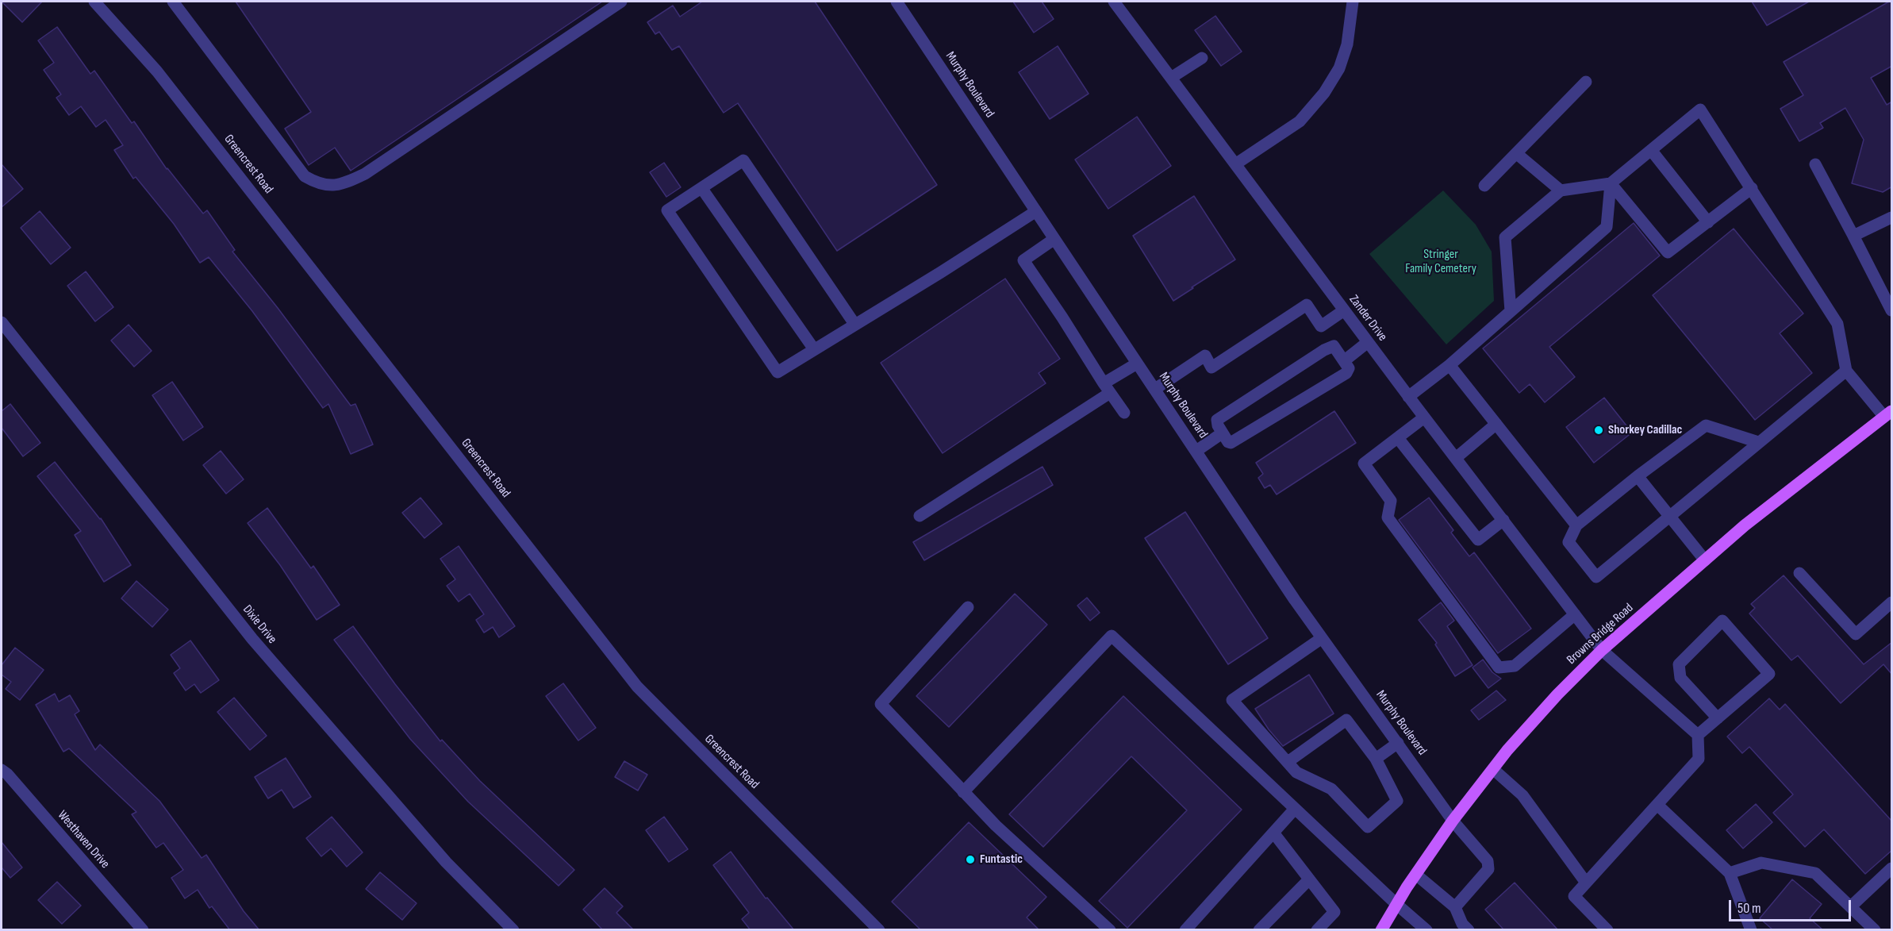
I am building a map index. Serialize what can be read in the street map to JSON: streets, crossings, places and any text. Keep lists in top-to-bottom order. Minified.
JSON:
{"streets":{"main road":["Browns Bridge Road"],"street":["Murphy Boulevard","Greencrest Road","Zander Drive","Dixie Drive","Westhaven Drive"]},"crossings":[["Murphy Boulevard","Browns Bridge Road"],["Zander Drive","Browns Bridge Road"]],"parks":["Stringer Family Cemetery"],"places":["Shorkey Cadillac","Funtastic"],"scale_bar":"50 m"}
